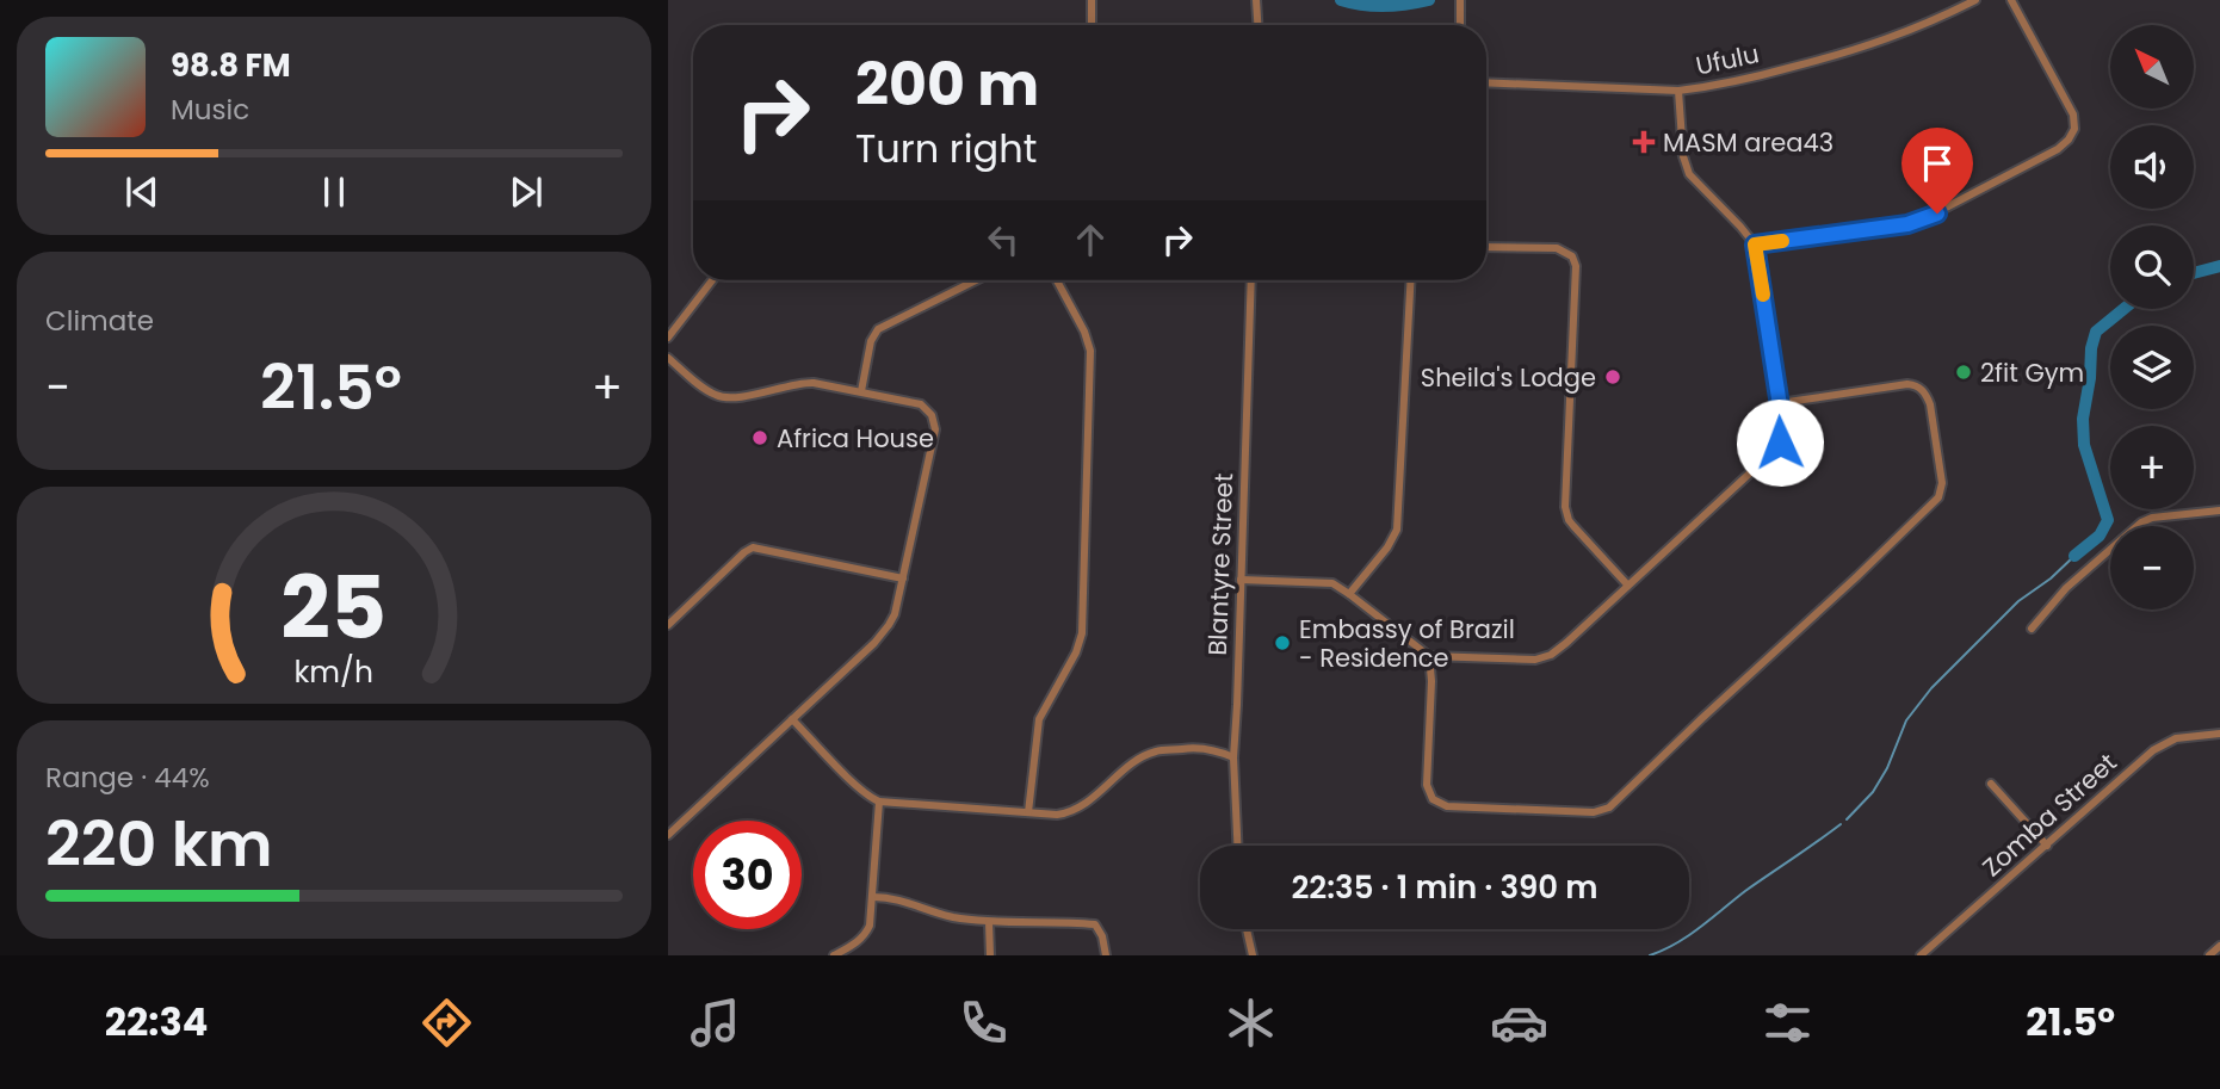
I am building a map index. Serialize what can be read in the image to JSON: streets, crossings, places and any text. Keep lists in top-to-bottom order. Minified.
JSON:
{"streets":{"street":["Ufulu","Blantyre Street","Zomba Street"]},"places":{"health":["MASM area43"],"other":["2fit Gym","Sheila's Lodge","Africa House","Embassy of Brazil - Residence"]},"north":"top left","page":{"map_buttons":["+","−"],"turn":["200 m","Turn right"],"song":["98.8 FM","Music"],"tile":["Climate",["Range · 44%","220 km"]],"heat":["−","21.5°","+"],"limit":"30","trip":"22:35 · 1 min · 390 m","tabs":["22:34","21.5°"],"gauge":["25","km/h"]}}
